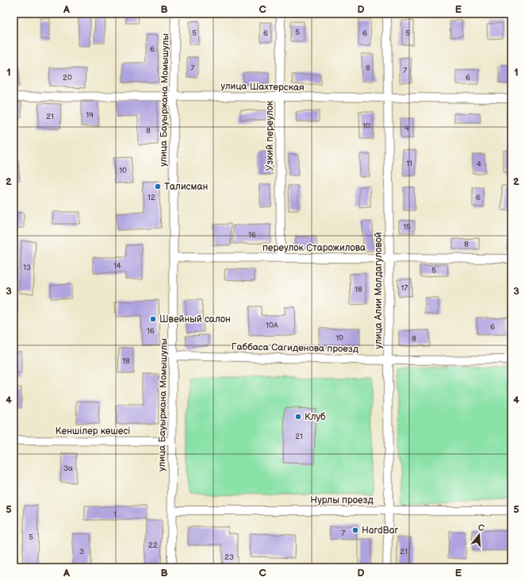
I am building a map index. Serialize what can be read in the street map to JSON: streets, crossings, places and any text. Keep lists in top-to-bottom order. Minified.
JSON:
{"streets":{"street":["улица Шахтерская","улица Бауыржана Момышулы","Узкий переулок","переулок Старожилова","улица Алии Молдагуловой","Габбаса Сагиденова проезд","Кеншілер көшесі","Нурлы проезд"]},"crossings":[["улица Шахтерская","улица Бауыржана Момышулы"],["улица Шахтерская","Узкий переулок"],["улица Шахтерская","улица Алии Молдагуловой"],["улица Бауыржана Момышулы","переулок Старожилова"],["улица Бауыржана Момышулы","Габбаса Сагиденова проезд"],["улица Бауыржана Момышулы","Кеншілер көшесі"],["улица Бауыржана Момышулы","Нурлы проезд"],["Узкий переулок","переулок Старожилова"],["переулок Старожилова","улица Алии Молдагуловой"],["улица Алии Молдагуловой","Габбаса Сагиденова проезд"],["улица Алии Молдагуловой","Нурлы проезд"]],"places":["Талисман","Швейный салон","Клуб","HardBar"],"house_numbers":["5","5","6","6","5","6","7","8","7","20","6","19","21","10","9","8","11","4","10","12","6","15","16","8","14","13","5","17","18","10А","6","16","10","8","18","21","3а","1","7","5","22","3","21","23"],"north":"top","grid":{"columns":["A","B","C","D","E"],"rows":["1","2","3","4","5"]}}
